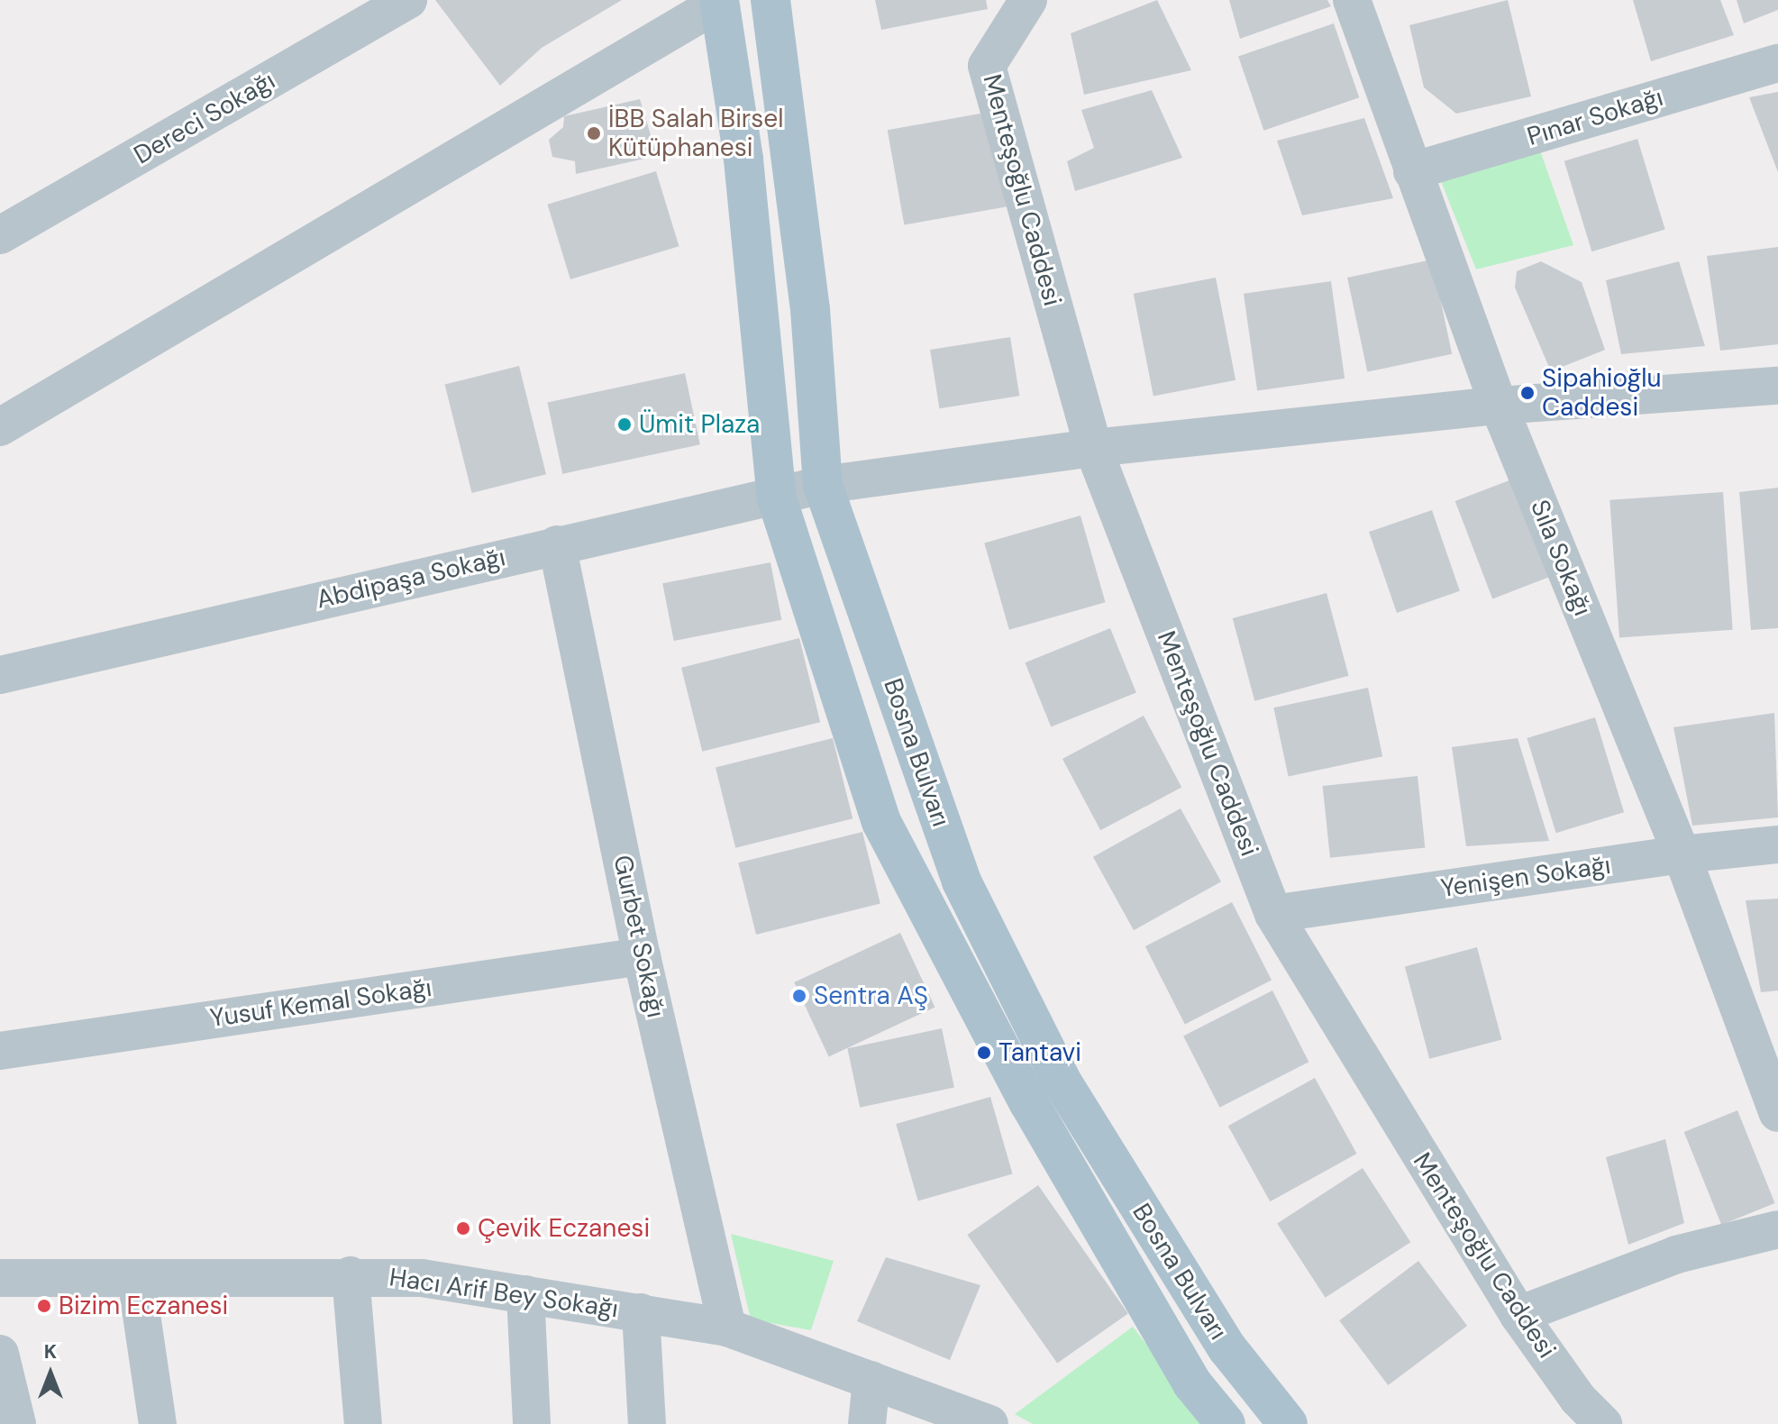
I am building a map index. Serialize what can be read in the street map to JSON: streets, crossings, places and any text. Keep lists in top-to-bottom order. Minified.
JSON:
{"streets":{"main road":["Bosna Bulvarı"],"street":["Pınar Sokağı","Dereci Sokağı","Menteşoğlu Caddesi","Sıla Sokağı","Abdipaşa Sokağı","Yenişen Sokağı","Gurbet Sokağı","Yusuf Kemal Sokağı","Hacı Arif Bey Sokağı"]},"crossings":[["Pınar Sokağı","Sıla Sokağı"],["Menteşoğlu Caddesi","Abdipaşa Sokağı"],["Menteşoğlu Caddesi","Yenişen Sokağı"],["Sıla Sokağı","Abdipaşa Sokağı"],["Sıla Sokağı","Yenişen Sokağı"],["Abdipaşa Sokağı","Bosna Bulvarı"],["Abdipaşa Sokağı","Gurbet Sokağı"],["Gurbet Sokağı","Yusuf Kemal Sokağı"],["Gurbet Sokağı","Hacı Arif Bey Sokağı"]],"places":["İBB Salah Birsel Kütüphanesi","Sipahioğlu Caddesi","Ümit Plaza","Sentra AŞ","Tantavi","Çevik Eczanesi","Bizim Eczanesi"],"north":"top"}
